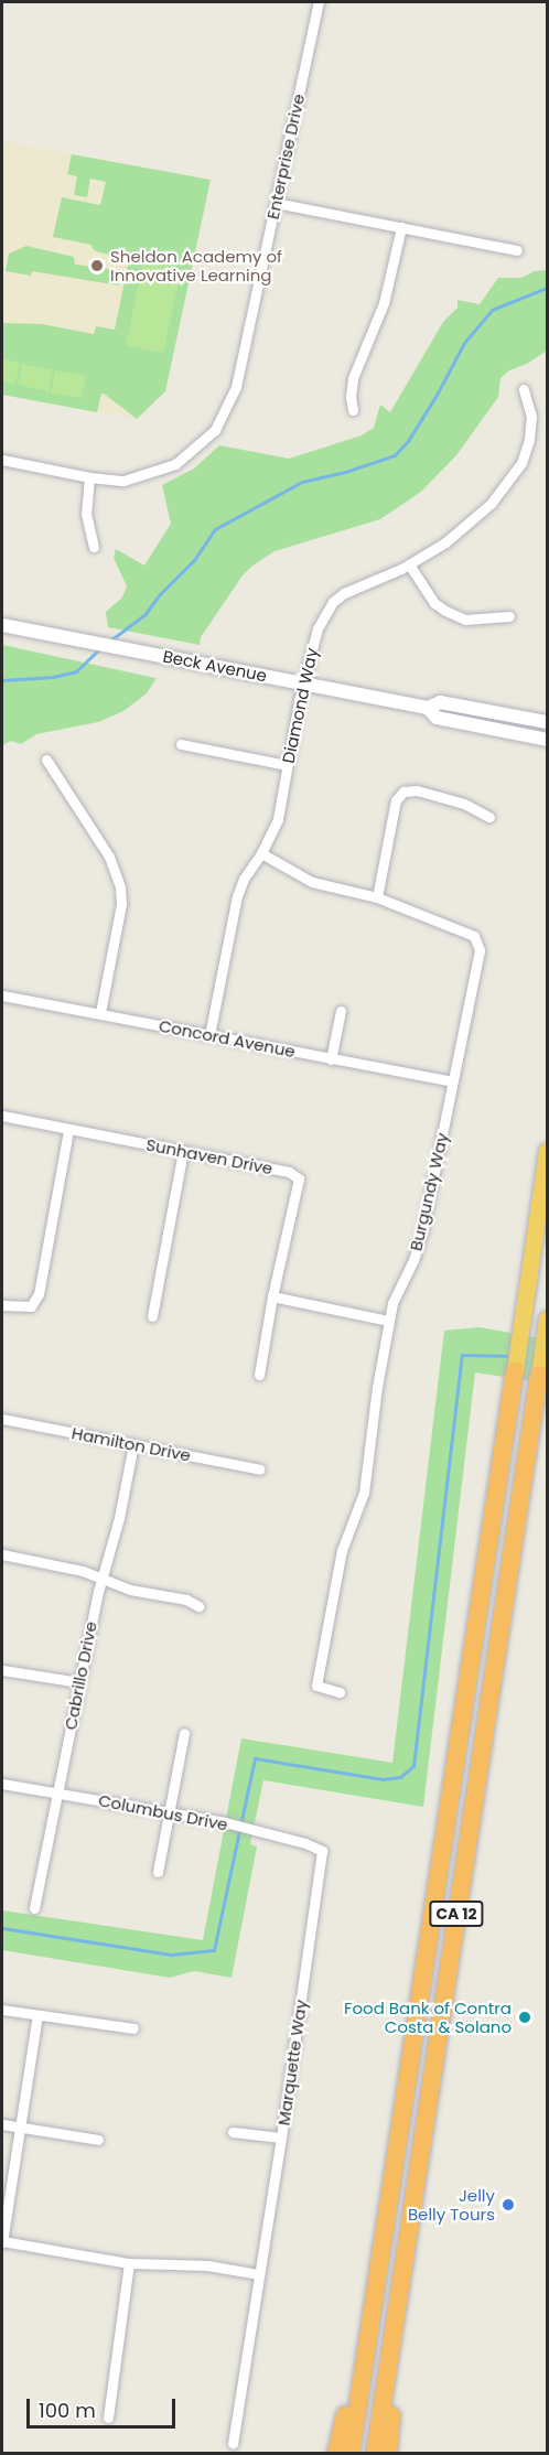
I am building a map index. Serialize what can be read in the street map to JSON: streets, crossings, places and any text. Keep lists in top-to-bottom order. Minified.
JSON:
{"streets":{"highway":["CA 12"],"street":["Enterprise Drive","Beck Avenue","Diamond Way","Concord Avenue","Sunhaven Drive","Burgundy Way","Hamilton Drive","Cabrillo Drive","Columbus Drive","Marquette Way"]},"crossings":[["Beck Avenue","Diamond Way"],["Diamond Way","Concord Avenue"],["Diamond Way","Burgundy Way"],["Concord Avenue","Burgundy Way"],["Hamilton Drive","Cabrillo Drive"],["Cabrillo Drive","Columbus Drive"],["Columbus Drive","Marquette Way"]],"places":["Sheldon Academy of Innovative Learning","Food Bank of Contra Costa & Solano","Jelly Belly Tours"],"scale_bar":"100 m"}
